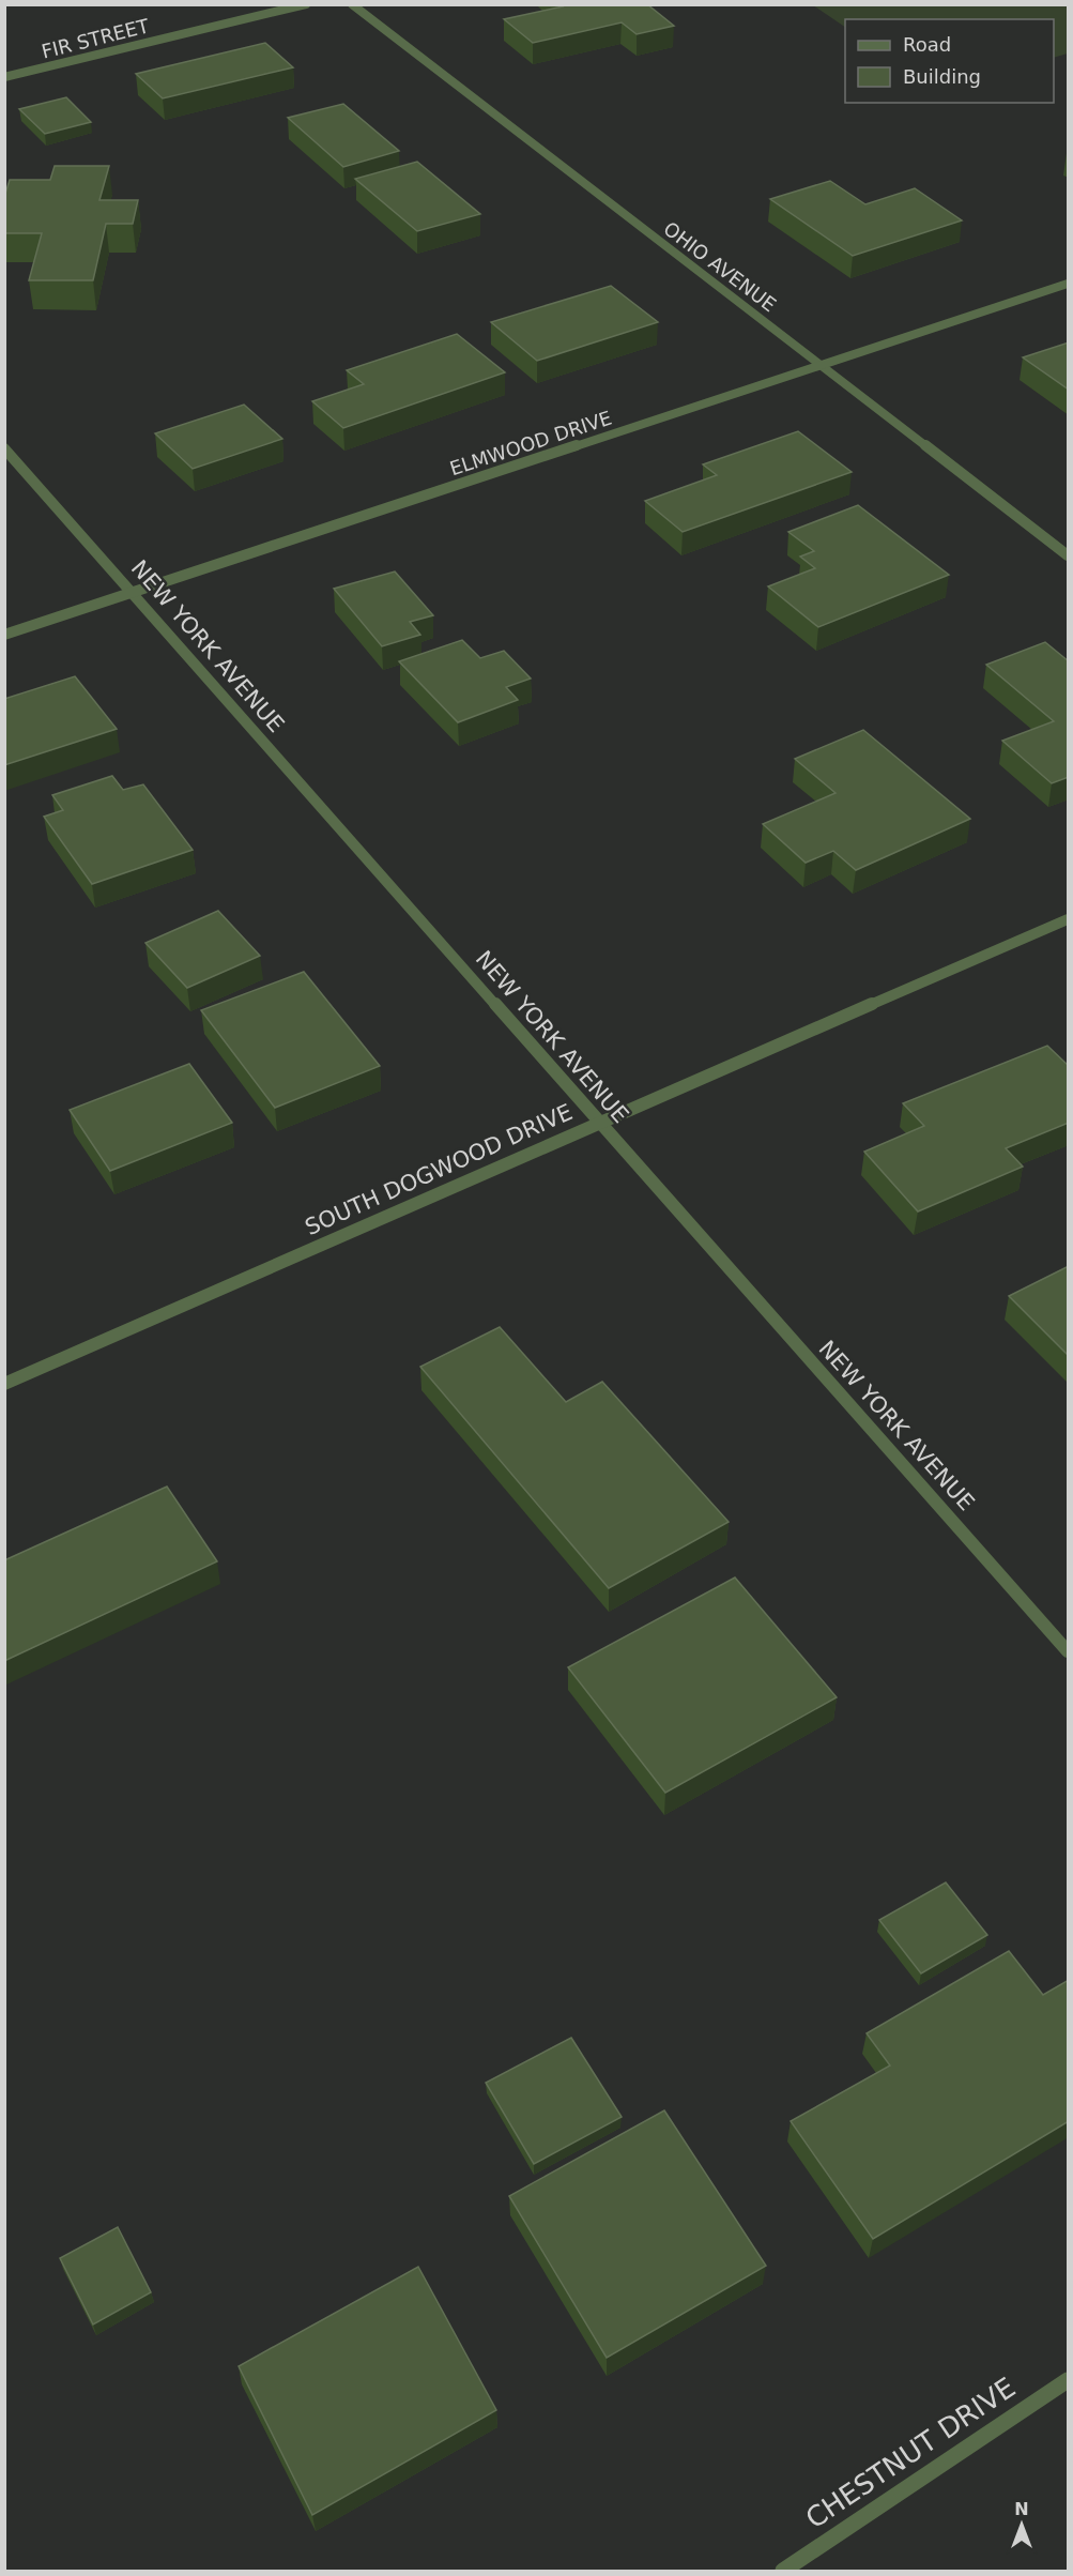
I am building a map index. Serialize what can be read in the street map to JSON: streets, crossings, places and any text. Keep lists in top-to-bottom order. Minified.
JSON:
{"streets":{"street":["FIR STREET","OHIO AVENUE","ELMWOOD DRIVE","NEW YORK AVENUE","SOUTH DOGWOOD DRIVE","CHESTNUT DRIVE"]},"crossings":[["OHIO AVENUE","ELMWOOD DRIVE"],["ELMWOOD DRIVE","NEW YORK AVENUE"],["NEW YORK AVENUE","SOUTH DOGWOOD DRIVE"]],"legend":["Road","Building"],"north":"top"}
